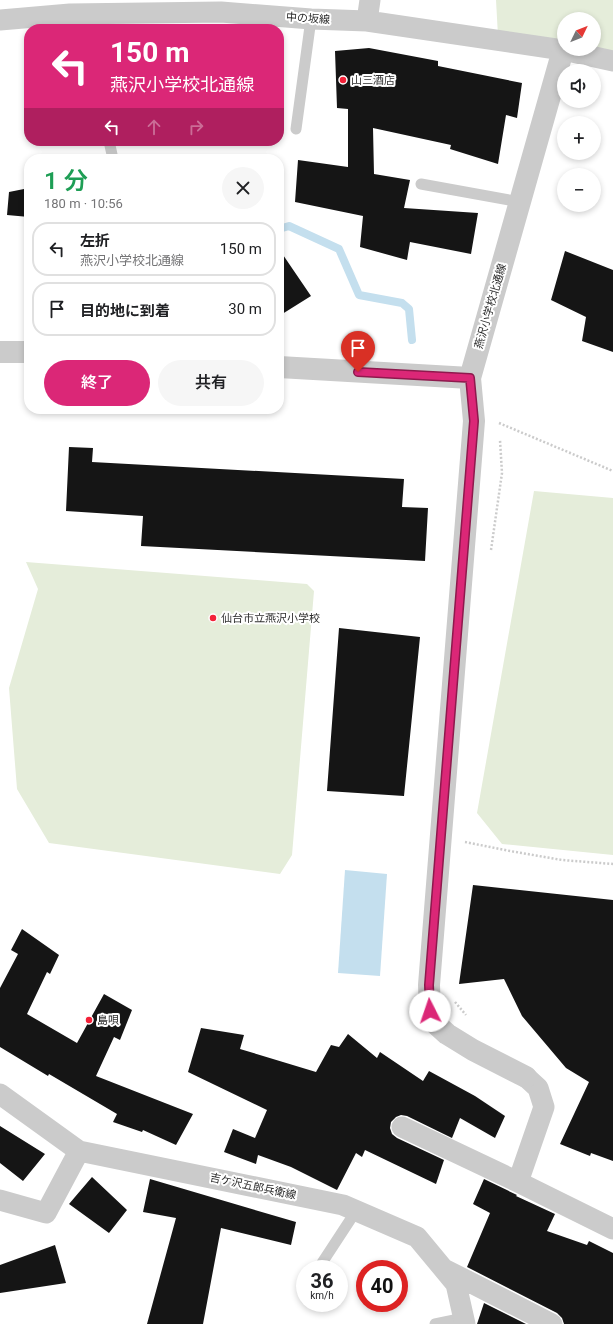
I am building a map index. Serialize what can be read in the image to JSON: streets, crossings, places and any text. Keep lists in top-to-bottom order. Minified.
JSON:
{"streets":{"street":["中の坂線","燕沢小学校北通線","吉ケ沢五郎兵衛線"]},"places":["山三酒店","仙台市立燕沢小学校","島唄"],"north":"top right","page":{"map_buttons":["+","−"],"turn":["150 m","燕沢小学校北通線"],"heading":["1 分","180 m · 10:56"],"list":[{"name":"左折","note":"燕沢小学校北通線","value":"150 m"},{"name":"目的地に到着","value":"30 m"}],"buttons":["終了","共有"],"speed":"36 km/h","limit":"40"}}
